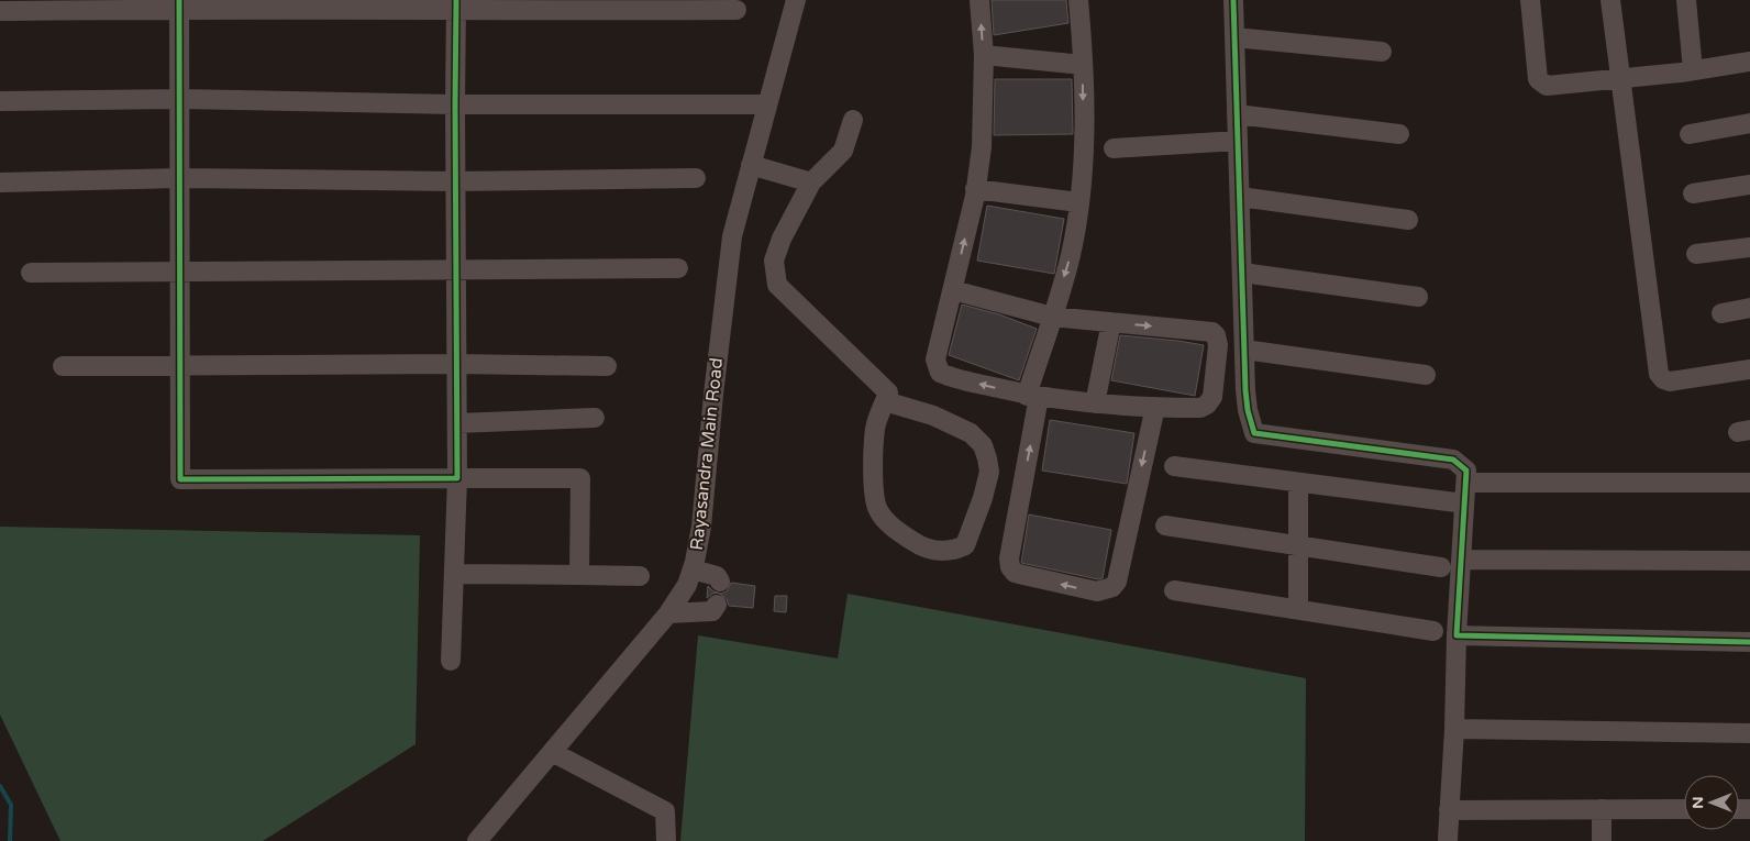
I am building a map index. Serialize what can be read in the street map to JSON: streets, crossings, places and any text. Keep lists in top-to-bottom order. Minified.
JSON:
{"streets":{"street":["Rayasandra Main Road"]},"north":"left"}
